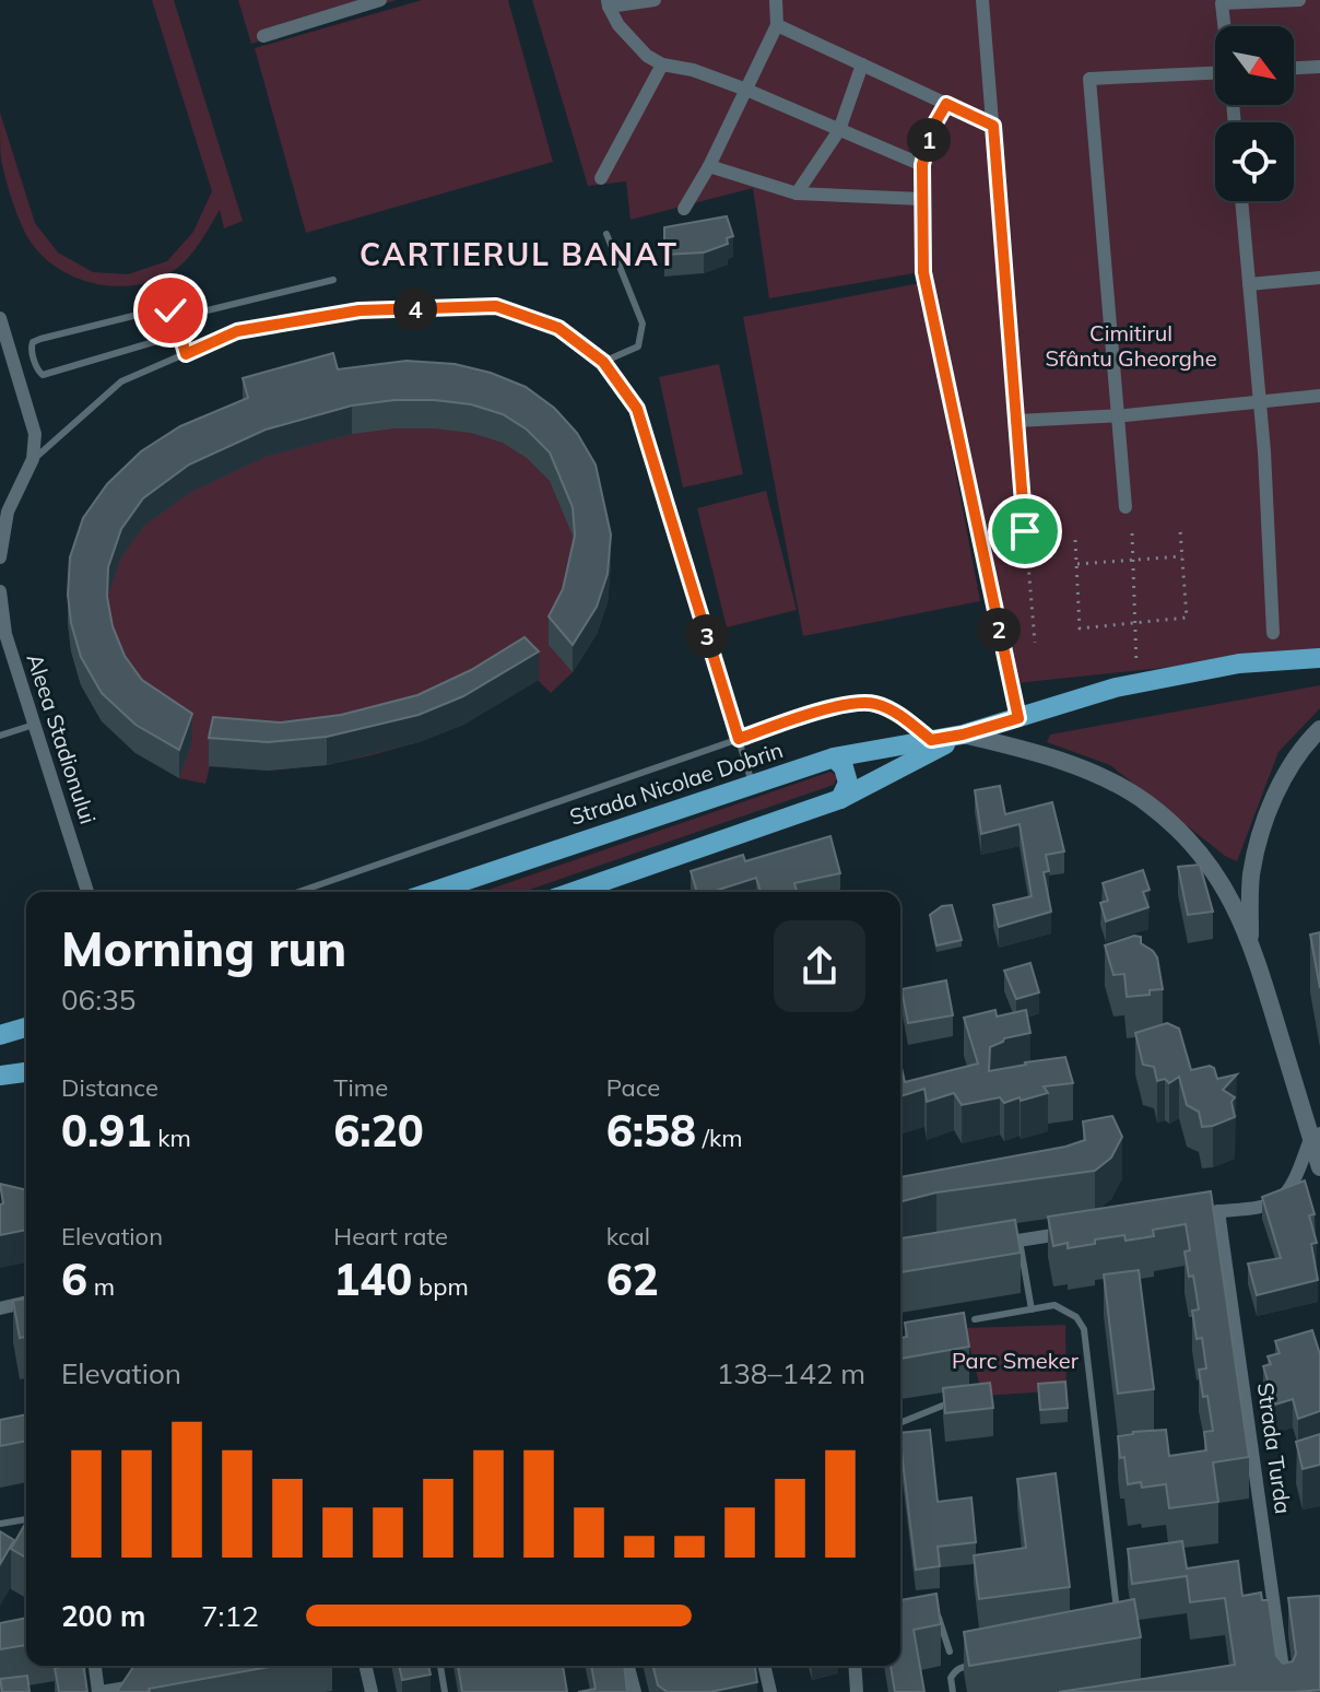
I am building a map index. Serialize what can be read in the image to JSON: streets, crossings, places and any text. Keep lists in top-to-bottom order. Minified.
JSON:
{"streets":{"main road":["Strada Nicolae Dobrin"],"street":["Aleea Stadionului","Strada Turda"]},"districts":["CARTIERUL BANAT"],"parks":["Cimitirul Sfântu Gheorghe","Parc Smeker"],"north":"bottom right","page":{"pins":["1","4","2","3"],"heading":["Morning run","06:35"],"stats":[["Distance","0.91 km"],["Time","6:20"],["Pace","6:58 /km"],["Elevation","6 m"],["Heart rate","140 bpm"],["kcal","62"]],"chart":["Elevation","138–142 m"],"list":[{"name":"200 m","note":"7:12"}]}}
